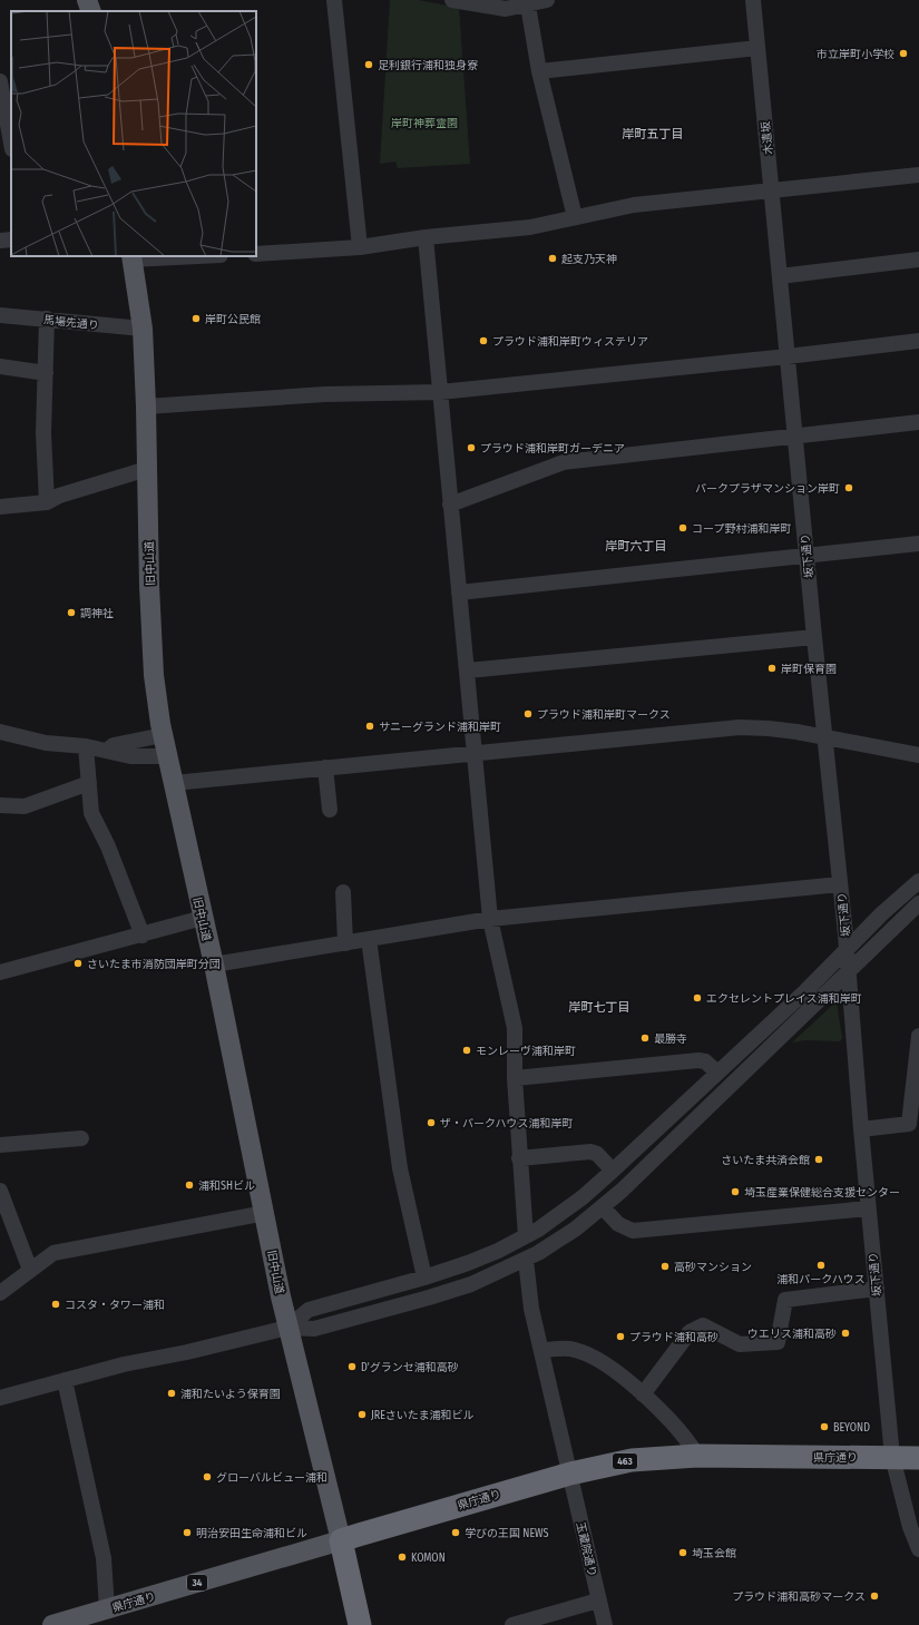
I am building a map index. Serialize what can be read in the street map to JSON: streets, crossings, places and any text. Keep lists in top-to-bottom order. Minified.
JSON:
{"streets":{"highway":["旧中山道","県庁通り","463"],"main road":["34"],"street":["木遣坂","馬場先通り","坂下通り","玉蔵院通り"]},"crossings":[["木遣坂","坂下通り"],["馬場先通り","旧中山道"],["坂下通り","県庁通り"],["旧中山道","県庁通り"],["県庁通り","玉蔵院通り"]],"districts":["岸町五丁目","岸町六丁目","岸町七丁目"],"parks":["岸町神葬霊園"],"places":["市立岸町小学校","足利銀行浦和独身寮","起支乃天神","岸町公民館","プラウド浦和岸町ウィステリア","プラウド浦和岸町ガーデニア","パークプラザマンション岸町","コープ野村浦和岸町","調神社","岸町保育園","プラウド浦和岸町マークス","サニーグランド浦和岸町","さいたま市消防団岸町分団","エクセレントプレイス浦和岸町","最勝寺","モンレーヴ浦和岸町","ザ・パークハウス浦和岸町","さいたま共済会館","浦和SHビル","埼玉産業保健総合支援センター","浦和パークハウス","高砂マンション","コスタ・タワー浦和","ウエリス浦和高砂","プラウド浦和高砂","D'グランセ浦和高砂","浦和たいよう保育園","JREさいたま浦和ビル","BEYOND","グローバルビュー浦和","明治安田生命浦和ビル","学びの王国 NEWS","埼玉会館","KOMON","プラウド浦和高砂マークス"]}
